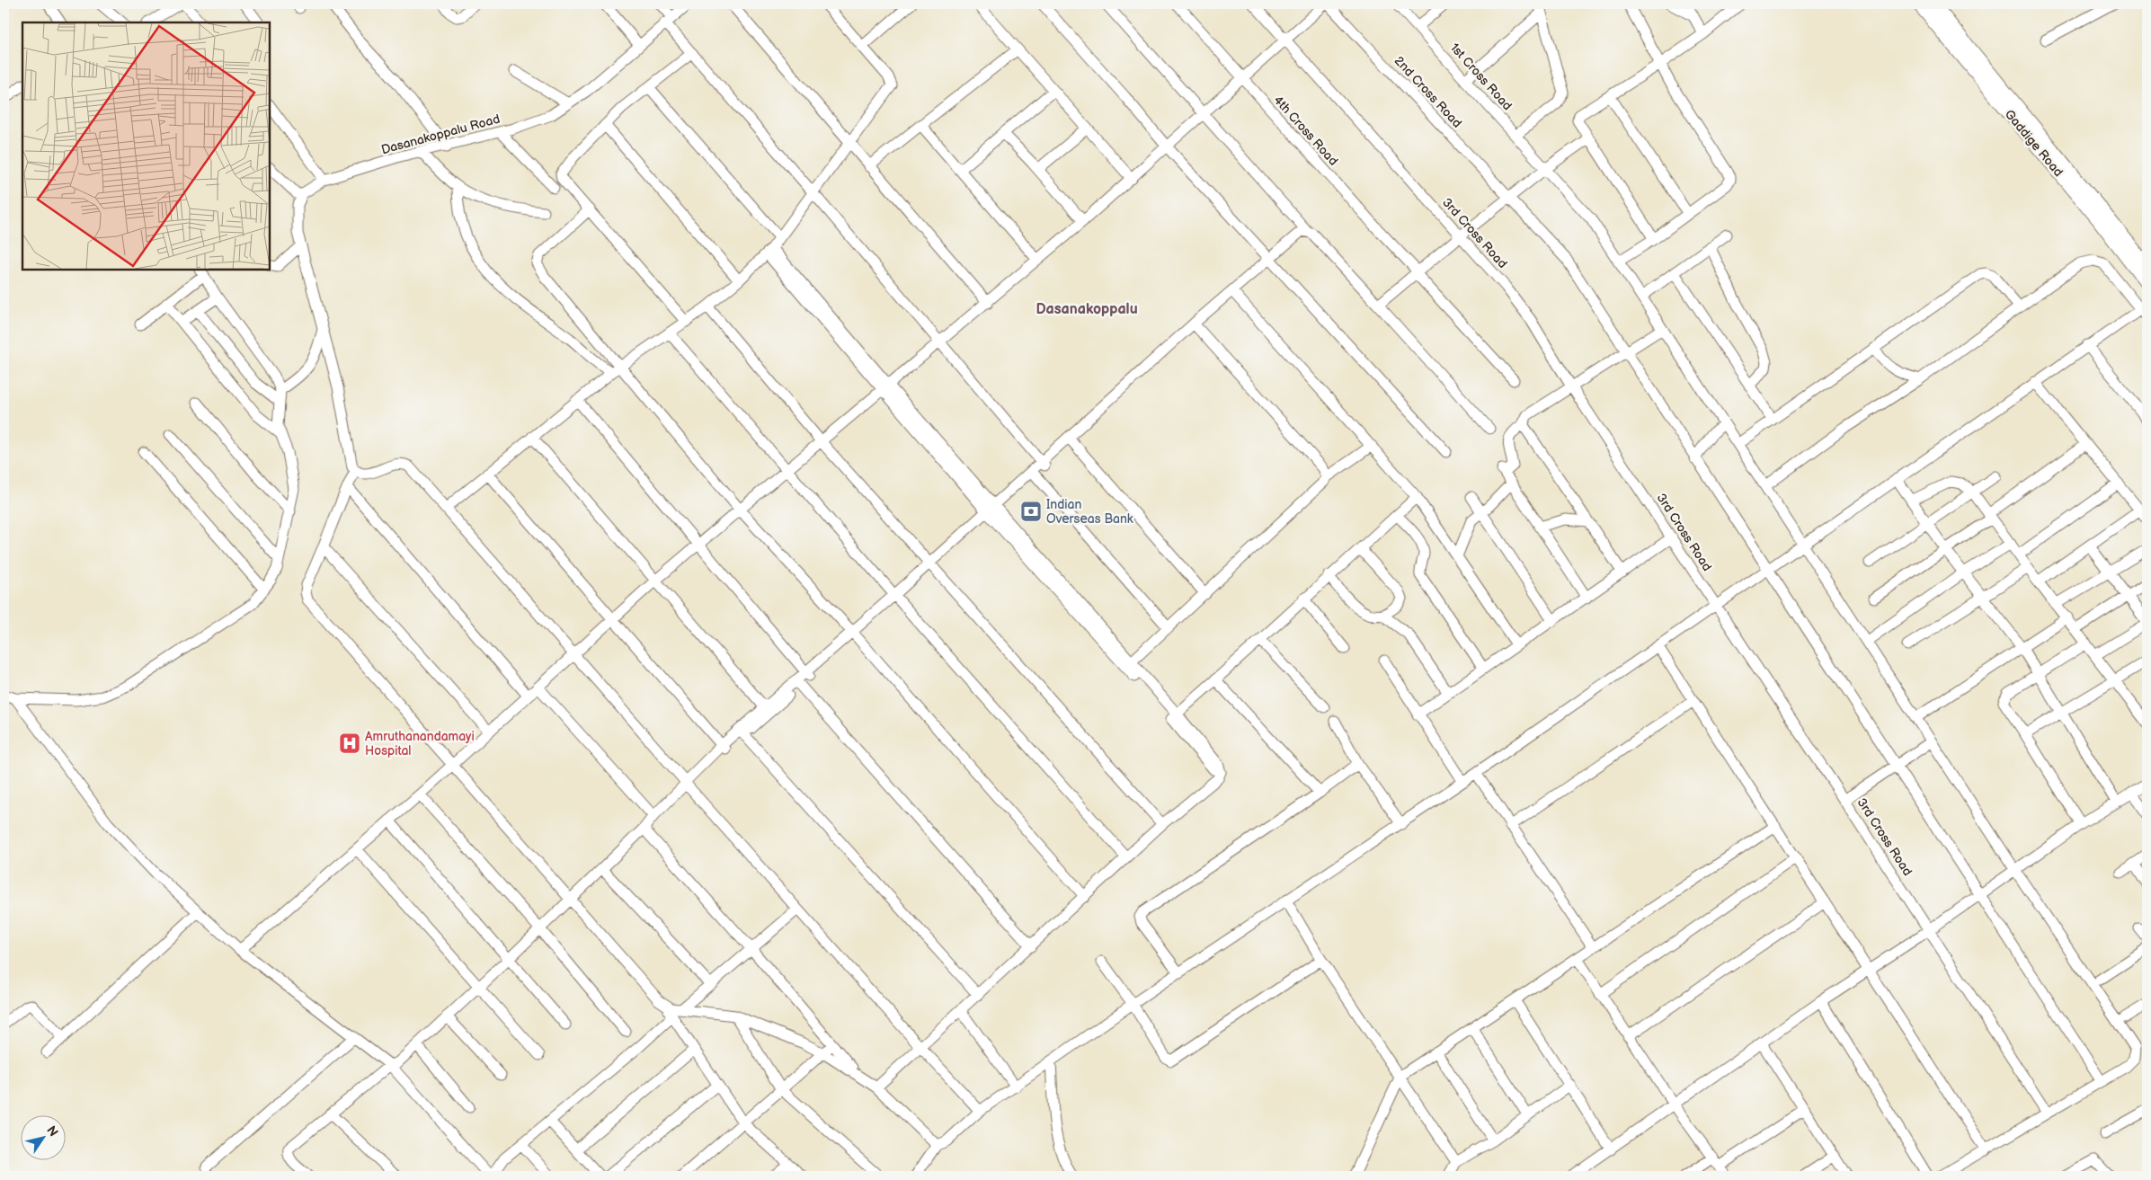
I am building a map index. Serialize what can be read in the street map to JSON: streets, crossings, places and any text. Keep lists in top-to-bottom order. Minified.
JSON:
{"streets":{"main road":["Gaddige Road"],"street":["1st Cross Road","2nd Cross Road","4th Cross Road","Dasanakoppalu Road","3rd Cross Road"]},"crossings":[["1st Cross Road","2nd Cross Road"],["1st Cross Road","3rd Cross Road"]],"districts":["Dasanakoppalu"],"places":{"bank":["Indian Overseas Bank"],"hospital":["Amruthanandamayi Hospital"]},"north":"top right"}
